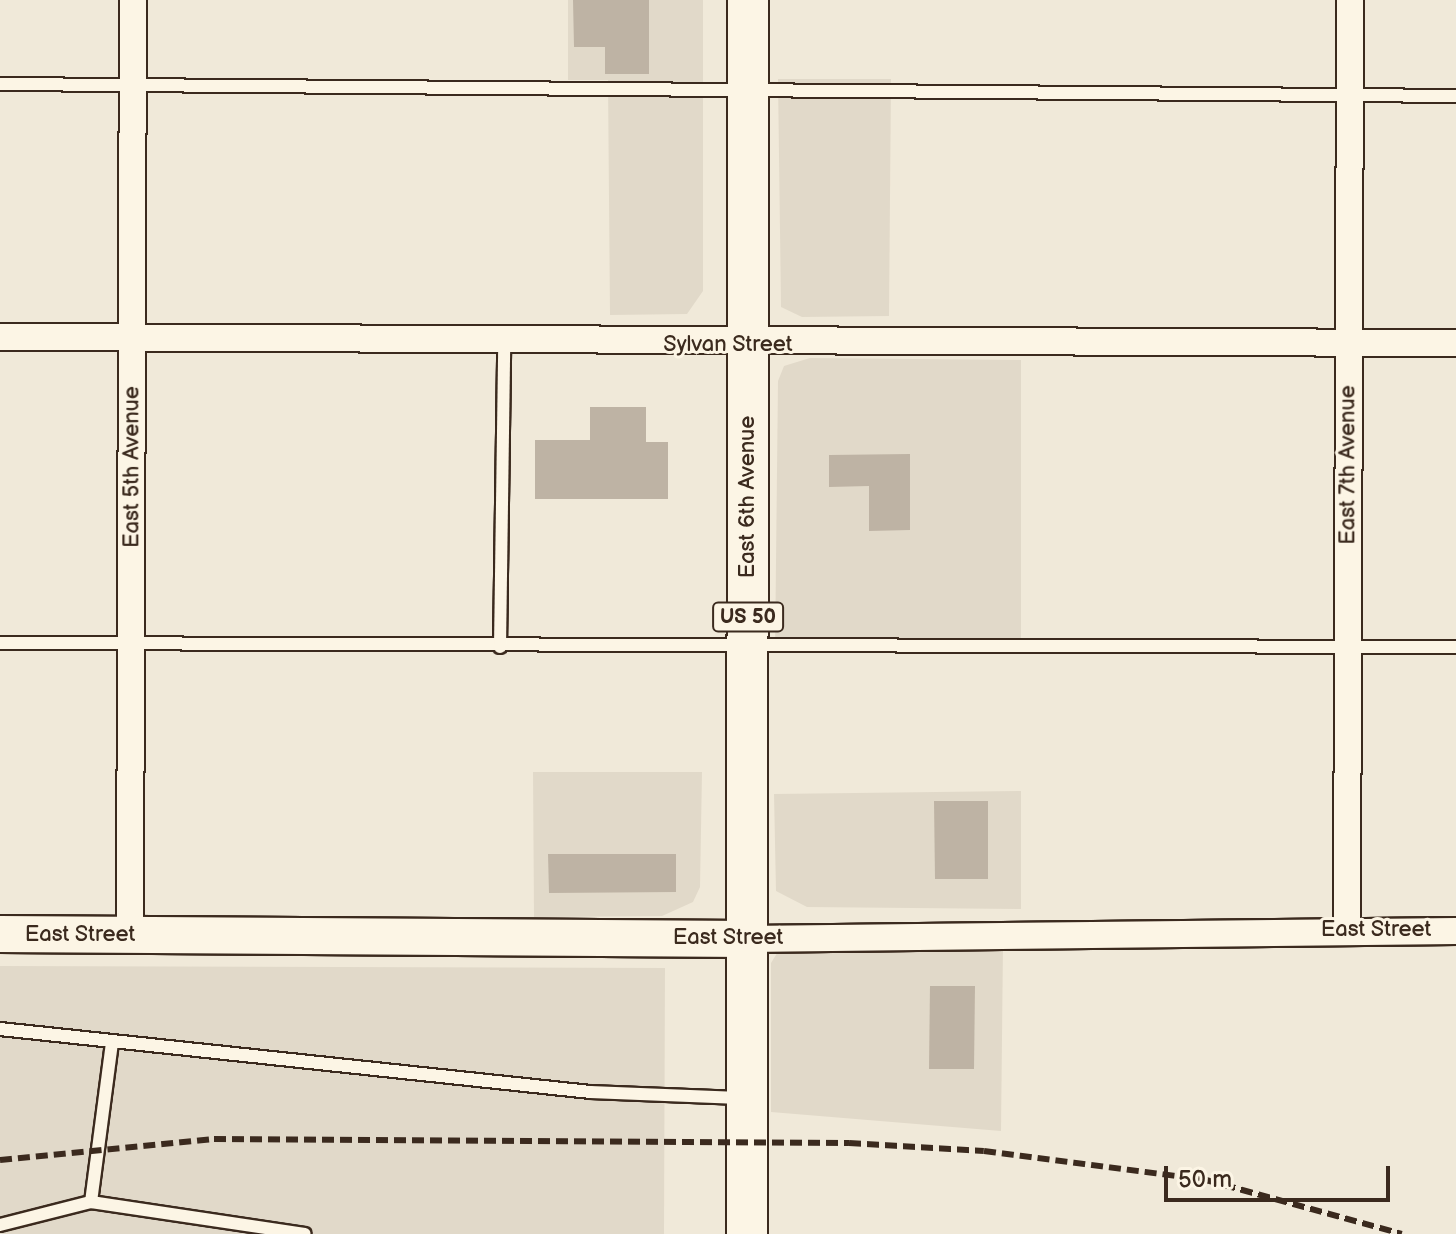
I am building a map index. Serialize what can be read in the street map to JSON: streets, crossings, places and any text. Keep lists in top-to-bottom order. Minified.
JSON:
{"streets":{"main road":["East 6th Avenue","US 50"],"street":["Sylvan Street","East 7th Avenue","East 5th Avenue","East Street"]},"crossings":[["Sylvan Street","East 7th Avenue"],["Sylvan Street","East 5th Avenue"],["Sylvan Street","East 6th Avenue"],["East 7th Avenue","East Street"],["East 5th Avenue","East Street"],["East 6th Avenue","East Street"]],"scale_bar":"50 m"}
